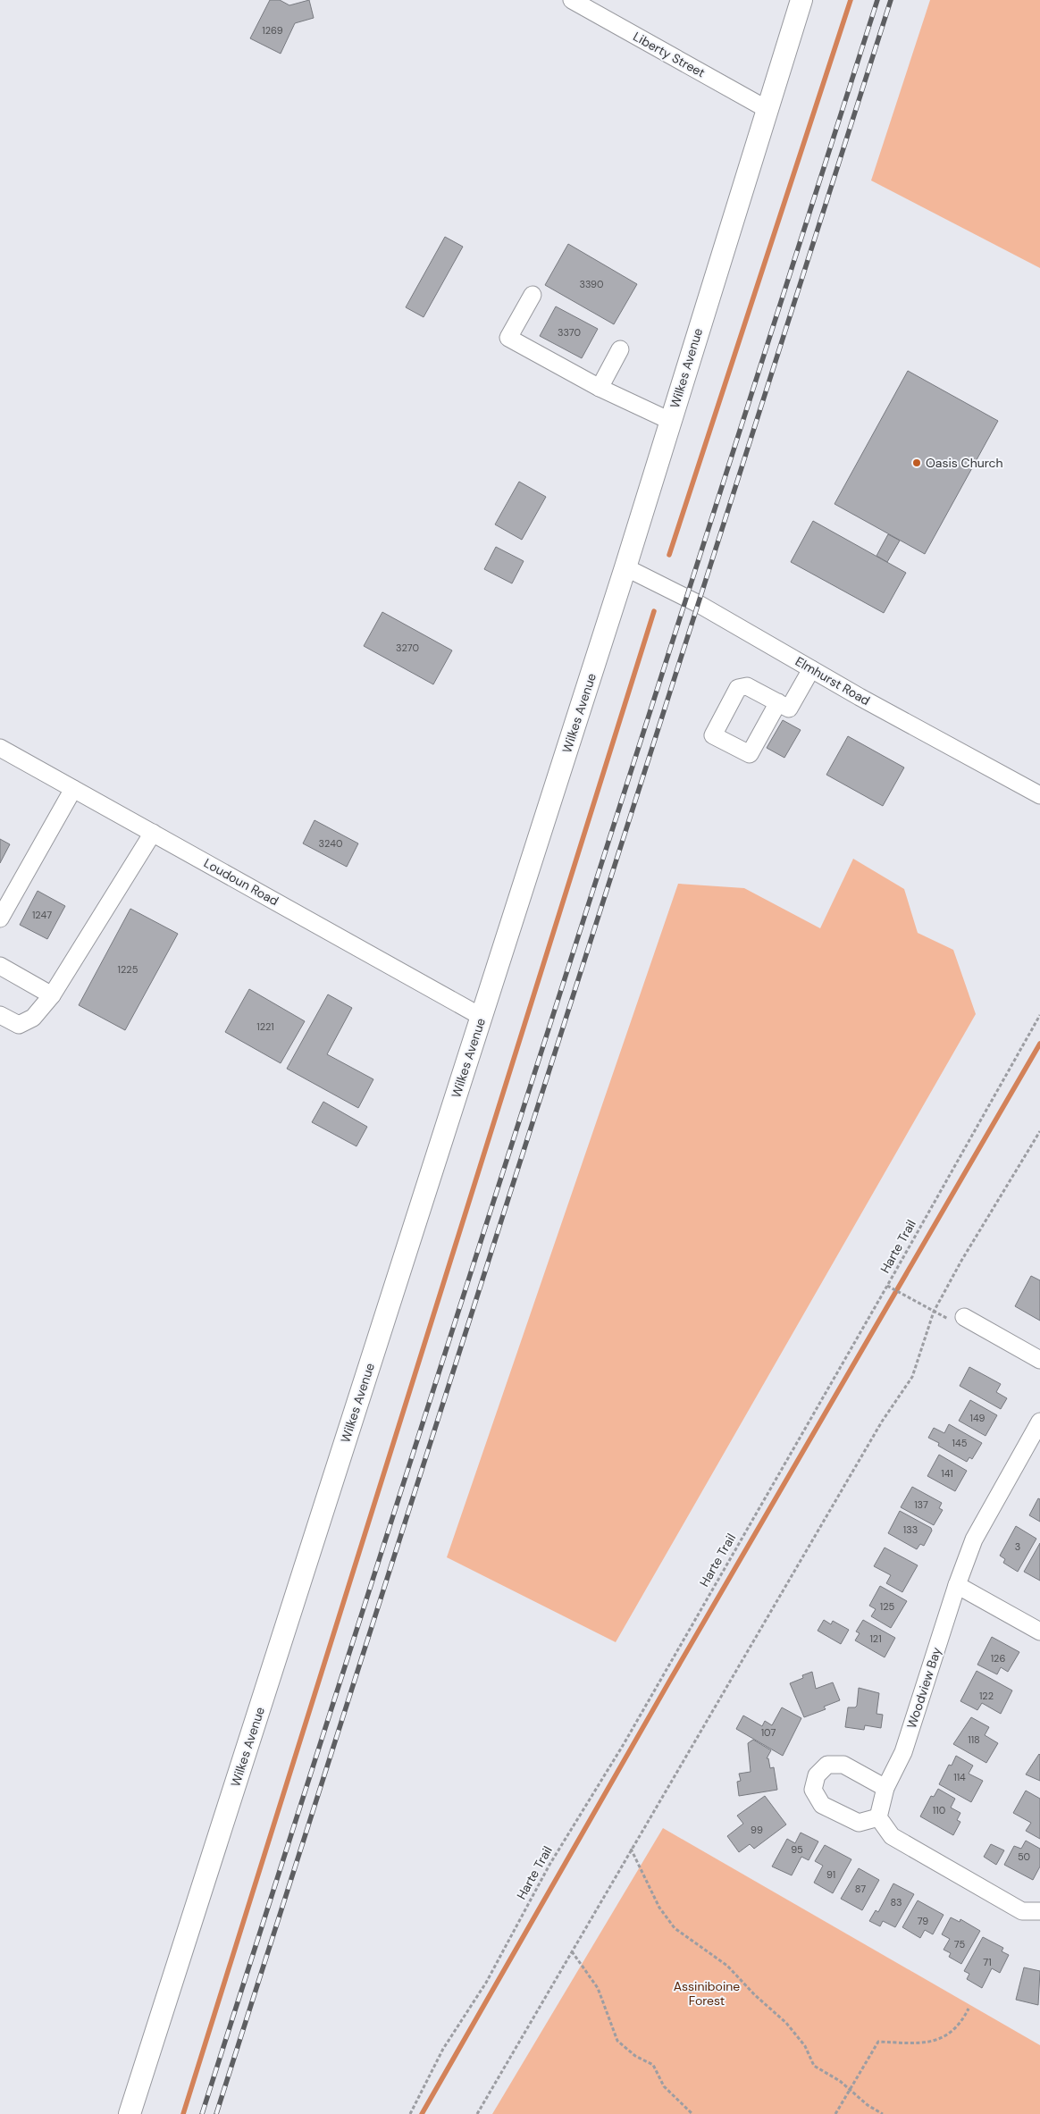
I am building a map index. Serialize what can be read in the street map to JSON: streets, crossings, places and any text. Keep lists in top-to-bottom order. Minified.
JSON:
{"streets":{"main road":["Wilkes Avenue"],"street":["Liberty Street","Elmhurst Road","Loudoun Road","Woodview Bay"],"path":["Harte Trail"]},"crossings":[["Liberty Street","Wilkes Avenue"],["Wilkes Avenue","Elmhurst Road"],["Wilkes Avenue","Loudoun Road"]],"parks":["Assiniboine Forest"],"places":["Oasis Church"],"house_numbers":["1269","3390","3370","3270","3240","1247","1225","1221","149","145","141","137","133","3","125","121","126","122","107","118","114","110","99","95","50","91","87","83","79","75","71"]}
